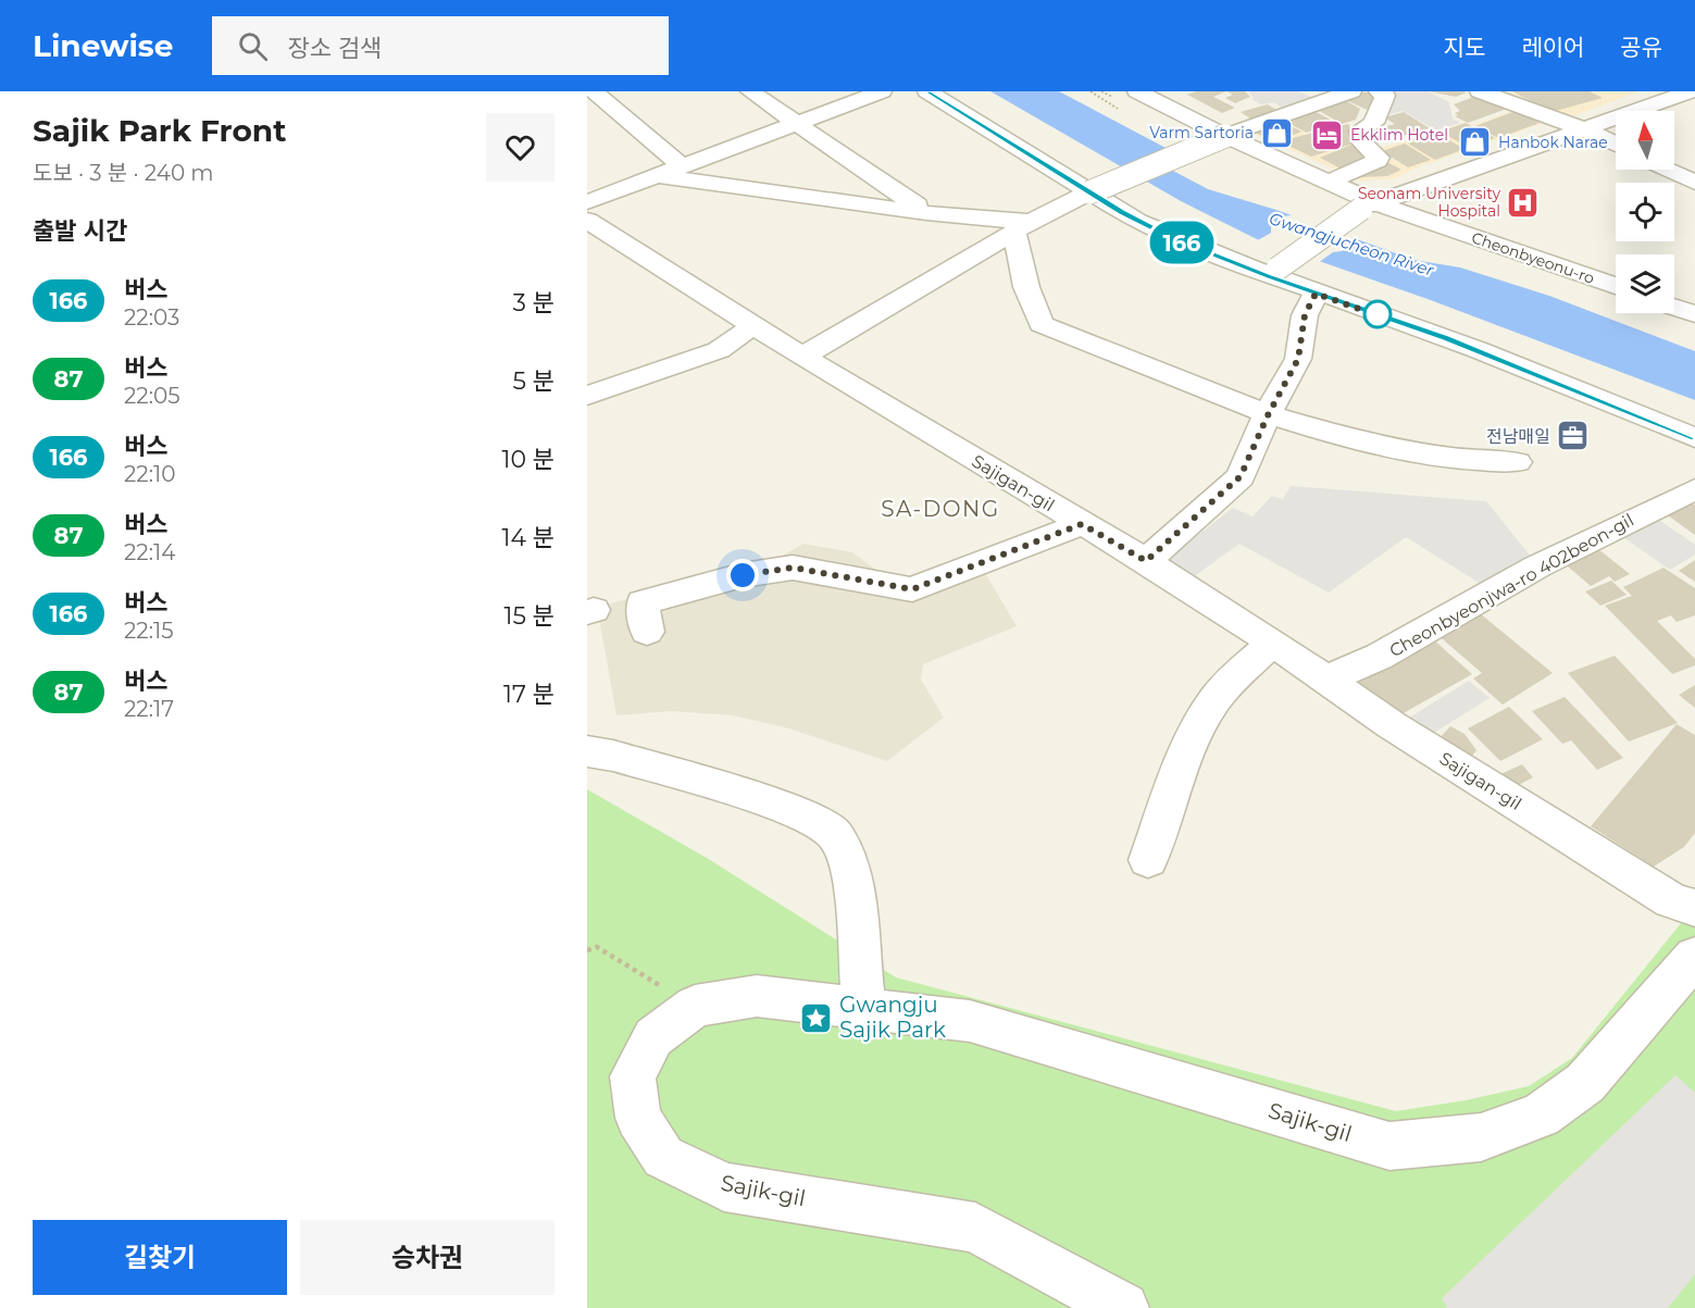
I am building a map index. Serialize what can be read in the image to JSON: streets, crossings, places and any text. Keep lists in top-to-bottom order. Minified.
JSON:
{"streets":{"street":["Cheonbyeonu-ro","Sajigan-gil","Cheonbyeonjwa-ro 402beon-gil","Sajik-gil"]},"crossings":[["Sajigan-gil","Cheonbyeonjwa-ro 402beon-gil"]],"districts":["SA-DONG"],"water":["Gwangjucheon River"],"places":{"shop":["Varm Sartoria","Hanbok Narae"],"hotel":["Ekklim Hotel"],"hospital":["Seonam University Hospital"],"office":["전남매일"],"place":["Gwangju Sajik Park"]},"lines":["bus line 166"],"north":"top","page":{"header":"Linewise","search":"장소 검색","nav":["지도","레이어","공유"],"heading":[["Sajik Park Front","도보 · 3 분 · 240 m"],"출발 시간"],"on_map":"166","list":[{"mark":"166","name":"버스","note":"22:03","value":"3 분"},{"mark":"87","name":"버스","note":"22:05","value":"5 분"},{"mark":"166","name":"버스","note":"22:10","value":"10 분"},{"mark":"87","name":"버스","note":"22:14","value":"14 분"},{"mark":"166","name":"버스","note":"22:15","value":"15 분"},{"mark":"87","name":"버스","note":"22:17","value":"17 분"}],"buttons":["길찾기","승차권"]}}
